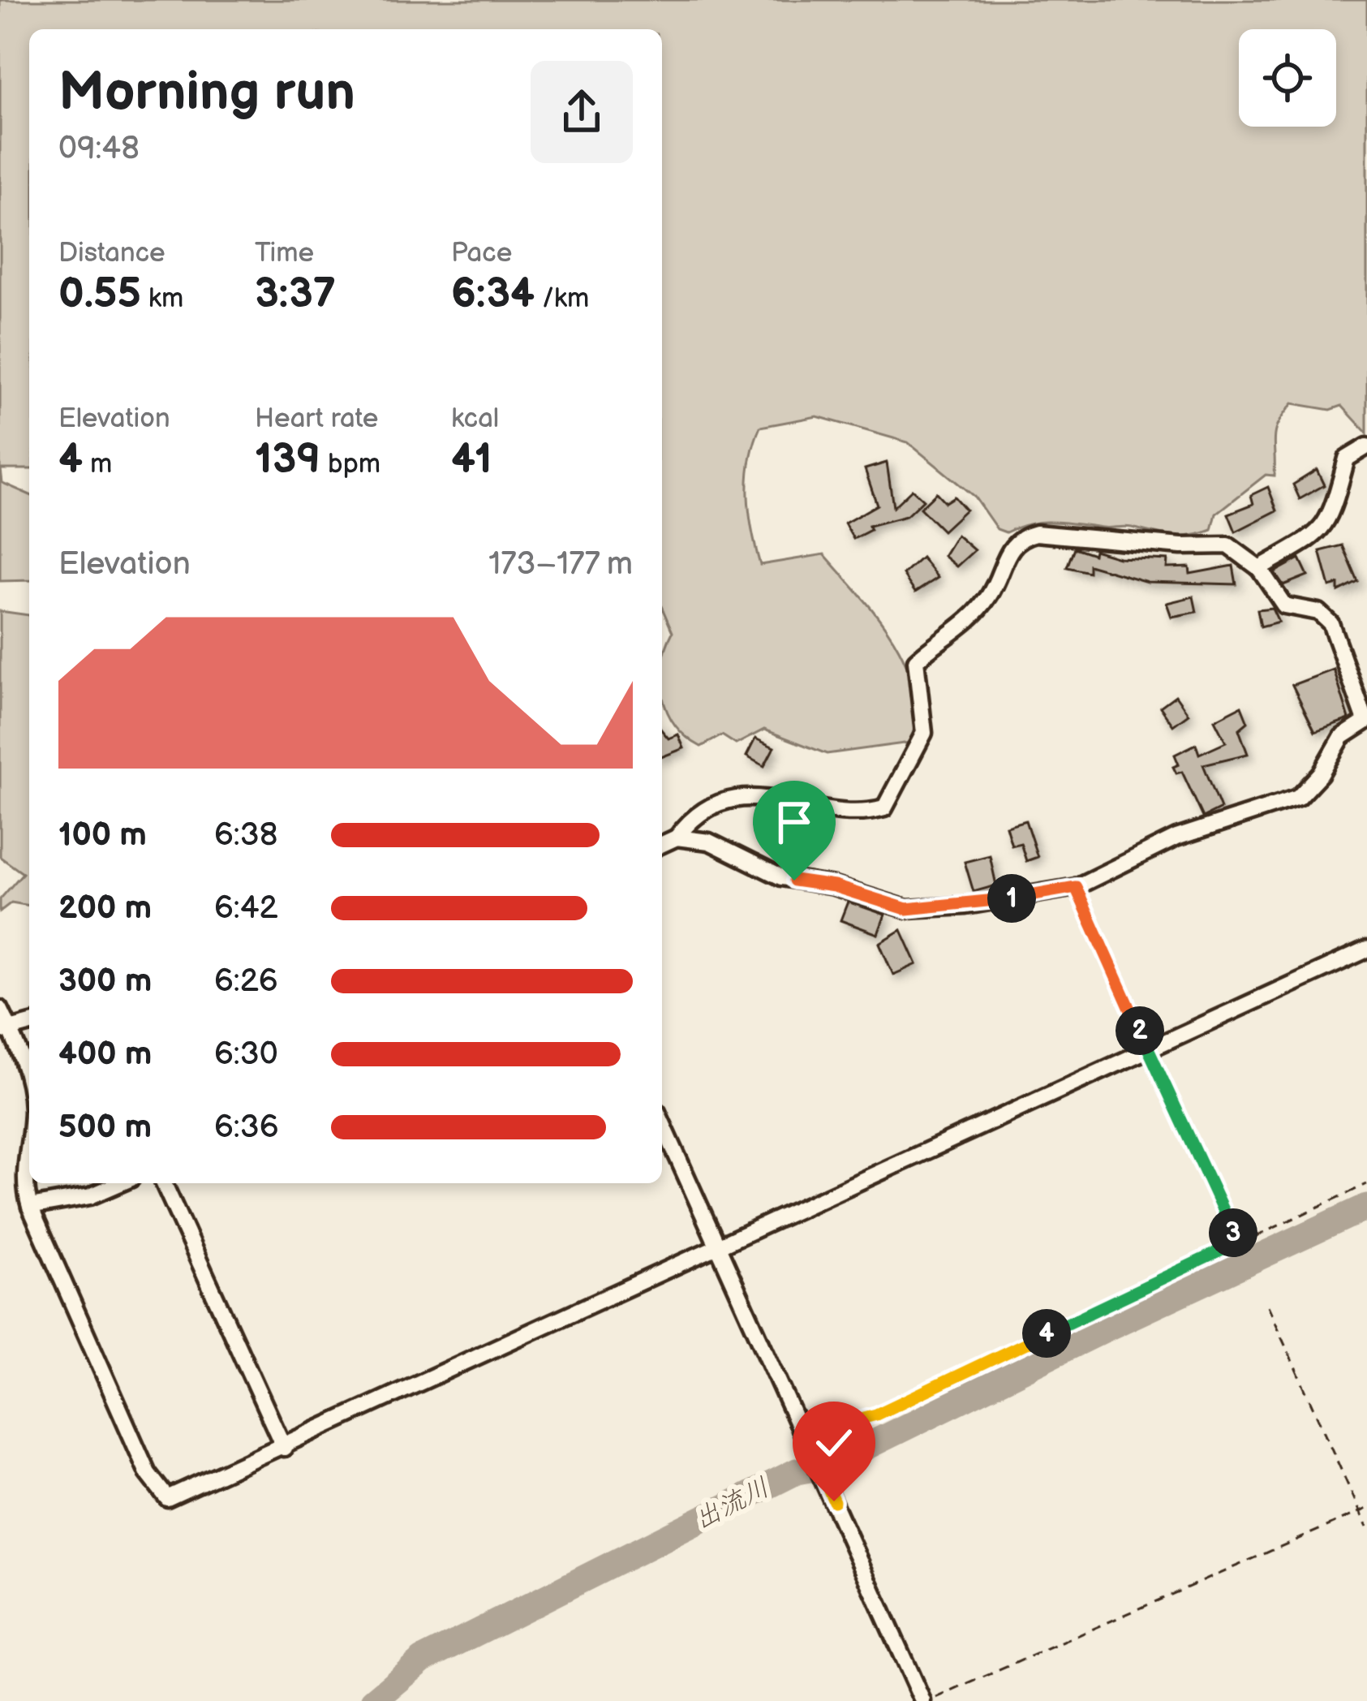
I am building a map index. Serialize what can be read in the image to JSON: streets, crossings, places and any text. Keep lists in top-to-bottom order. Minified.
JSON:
{"water":["出流川"],"page":{"heading":["Morning run","09:48"],"stats":[["Distance","0.55 km"],["Time","3:37"],["Pace","6:34 /km"],["Elevation","4 m"],["Heart rate","139 bpm"],["kcal","41"]],"chart":["Elevation","173–177 m"],"list":[{"name":"100 m","note":"6:38"},{"name":"200 m","note":"6:42"},{"name":"300 m","note":"6:26"},{"name":"400 m","note":"6:30"},{"name":"500 m","note":"6:36"}],"pins":["1","2","3","4"]}}
